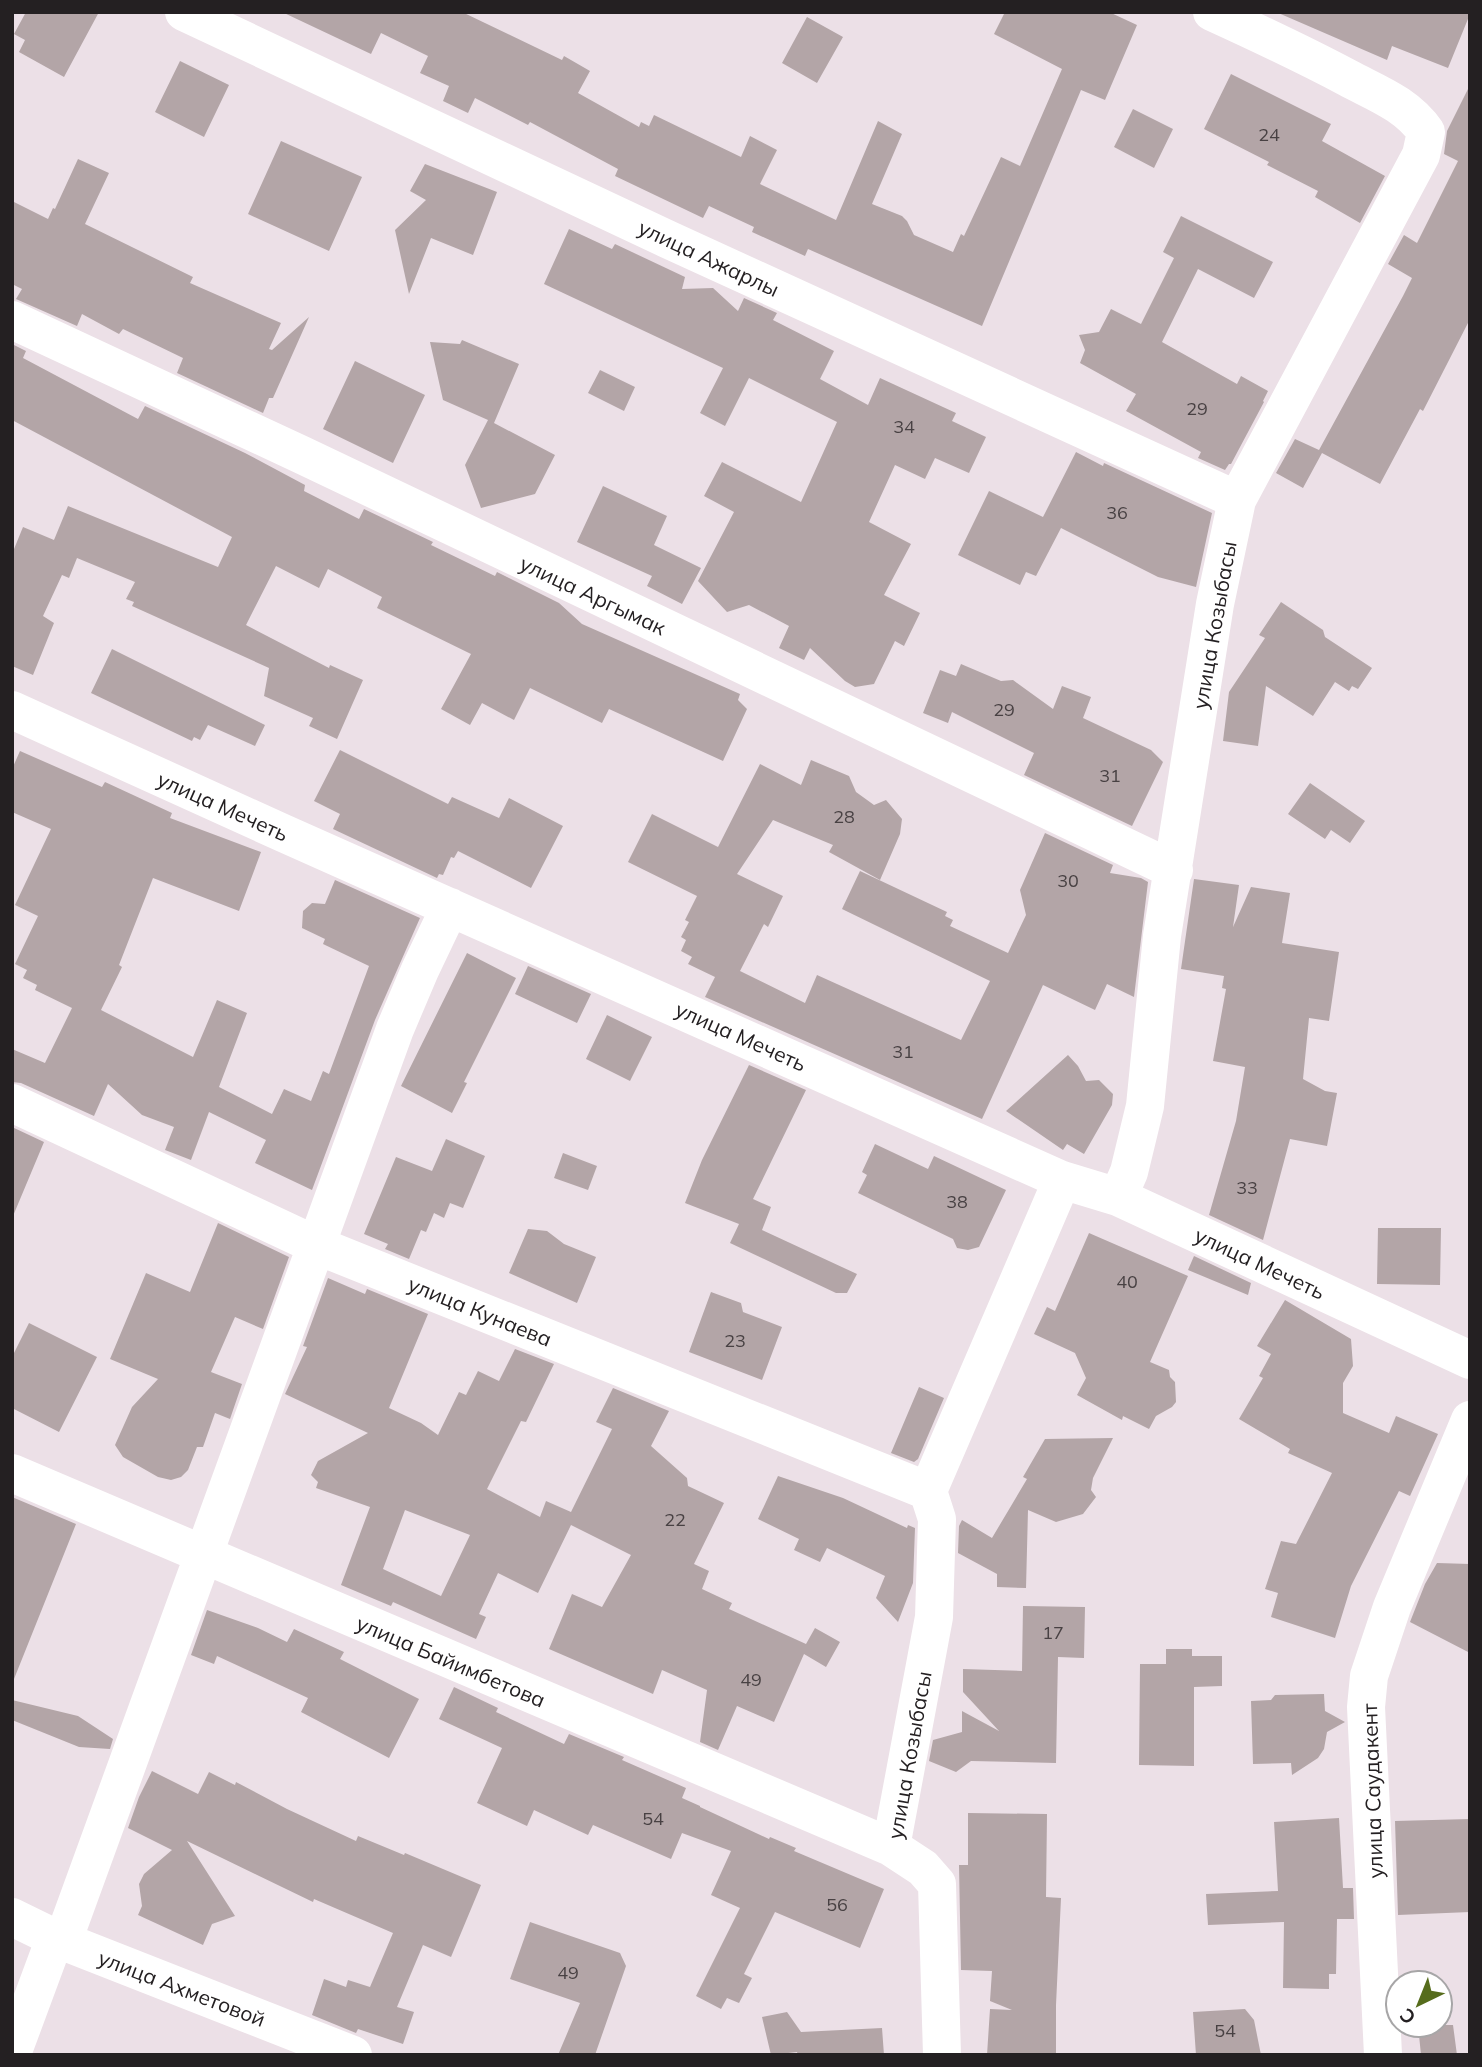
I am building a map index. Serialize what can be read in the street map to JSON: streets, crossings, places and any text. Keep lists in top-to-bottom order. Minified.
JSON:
{"streets":{"street":["улица Ажарлы","улица Аргымак","улица Козыбасы","улица Мечеть","улица Кунаева","улица Байимбетова","улица Саудакент","улица Ахметовой"]},"crossings":[["улица Ажарлы","улица Козыбасы"],["улица Аргымак","улица Козыбасы"],["улица Козыбасы","улица Мечеть"],["улица Козыбасы","улица Кунаева"],["улица Козыбасы","улица Байимбетова"]],"house_numbers":["24","29","34","36","29","31","28","30","31","33","38","40","23","22","17","49","54","56","49","54"],"north":"bottom left"}
